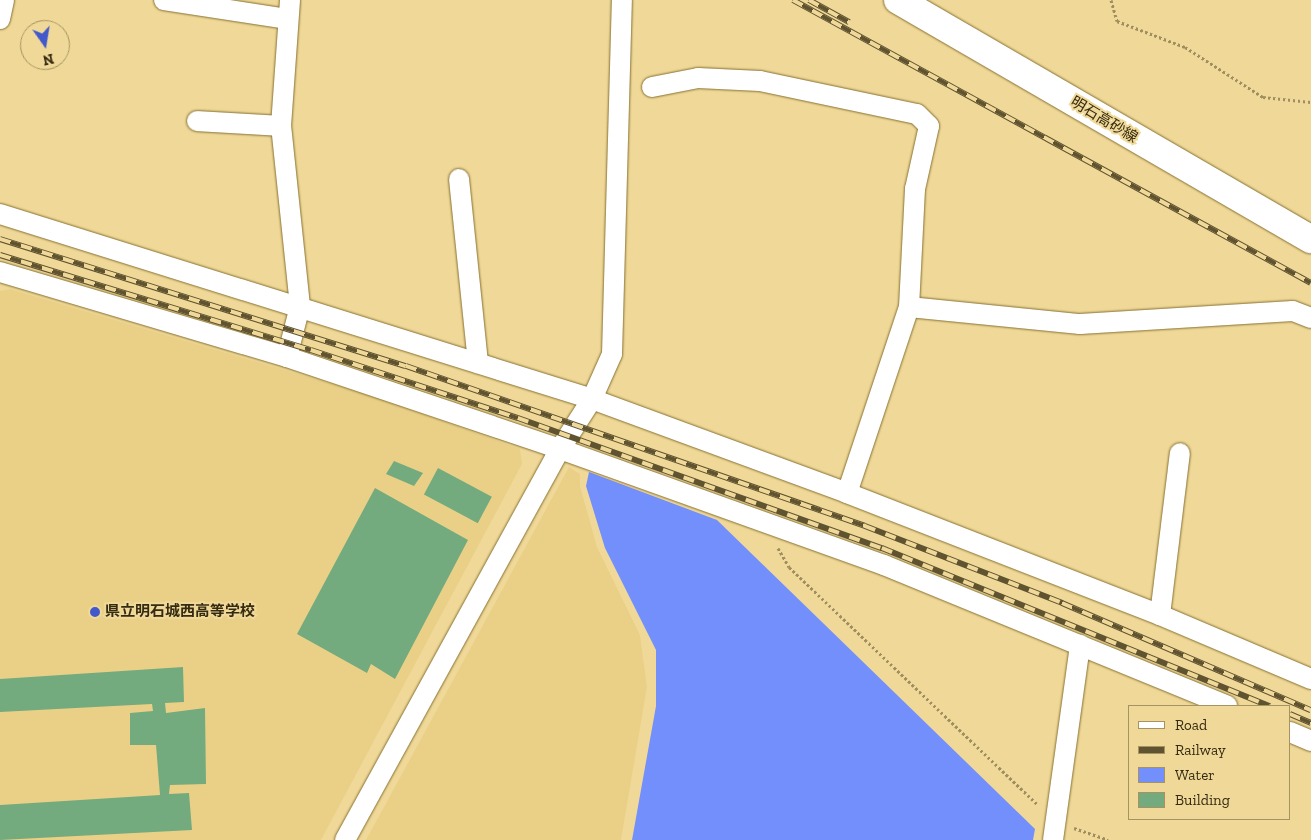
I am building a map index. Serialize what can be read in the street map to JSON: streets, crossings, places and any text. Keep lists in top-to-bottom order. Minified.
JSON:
{"streets":{"main road":["明石高砂線"]},"places":["県立明石城西高等学校"],"legend":["Road","Railway","Water","Building"],"north":"bottom"}
